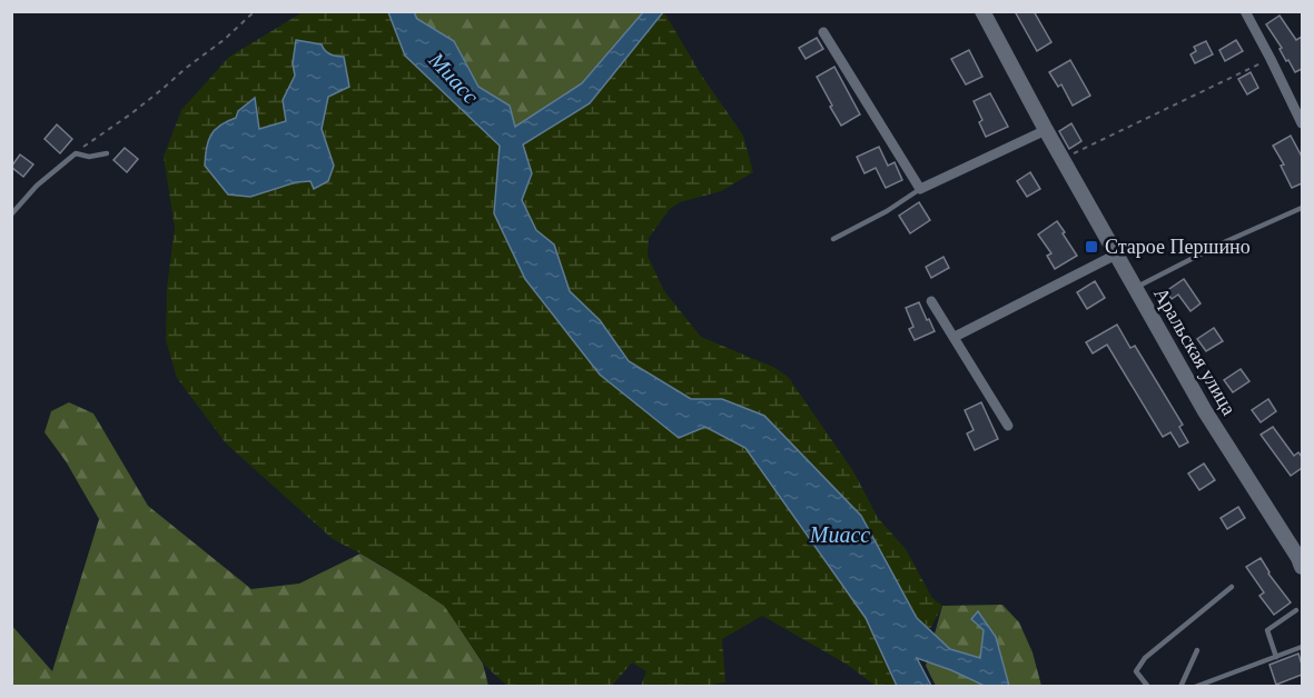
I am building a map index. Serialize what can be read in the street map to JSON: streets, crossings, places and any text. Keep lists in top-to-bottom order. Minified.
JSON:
{"streets":{"street":["Аральская улица"]},"water":["Миасс"],"places":{"transit":["Старое Першино"]}}
